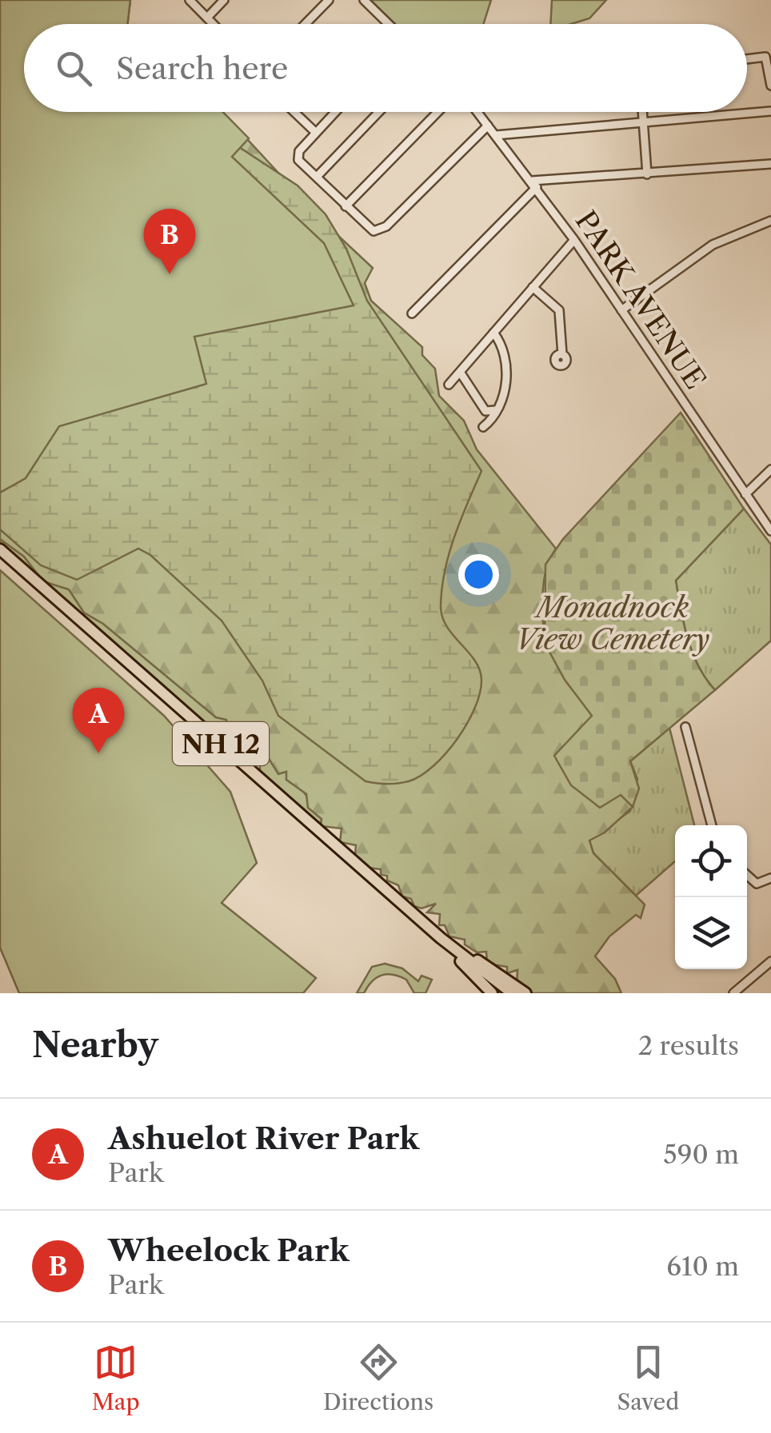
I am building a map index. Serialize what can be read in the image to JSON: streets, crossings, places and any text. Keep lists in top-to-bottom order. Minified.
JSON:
{"streets":{"highway":["NH 12"],"street":["PARK AVENUE"]},"parks":["Monadnock View Cemetery"],"page":{"search":"Search here","pins":["B","A"],"heading":["Nearby","2 results"],"list":[{"mark":"A","name":"Ashuelot River Park","note":"Park","value":"590 m"},{"mark":"B","name":"Wheelock Park","note":"Park","value":"610 m"}],"nav":["Map","Directions","Saved"]}}
